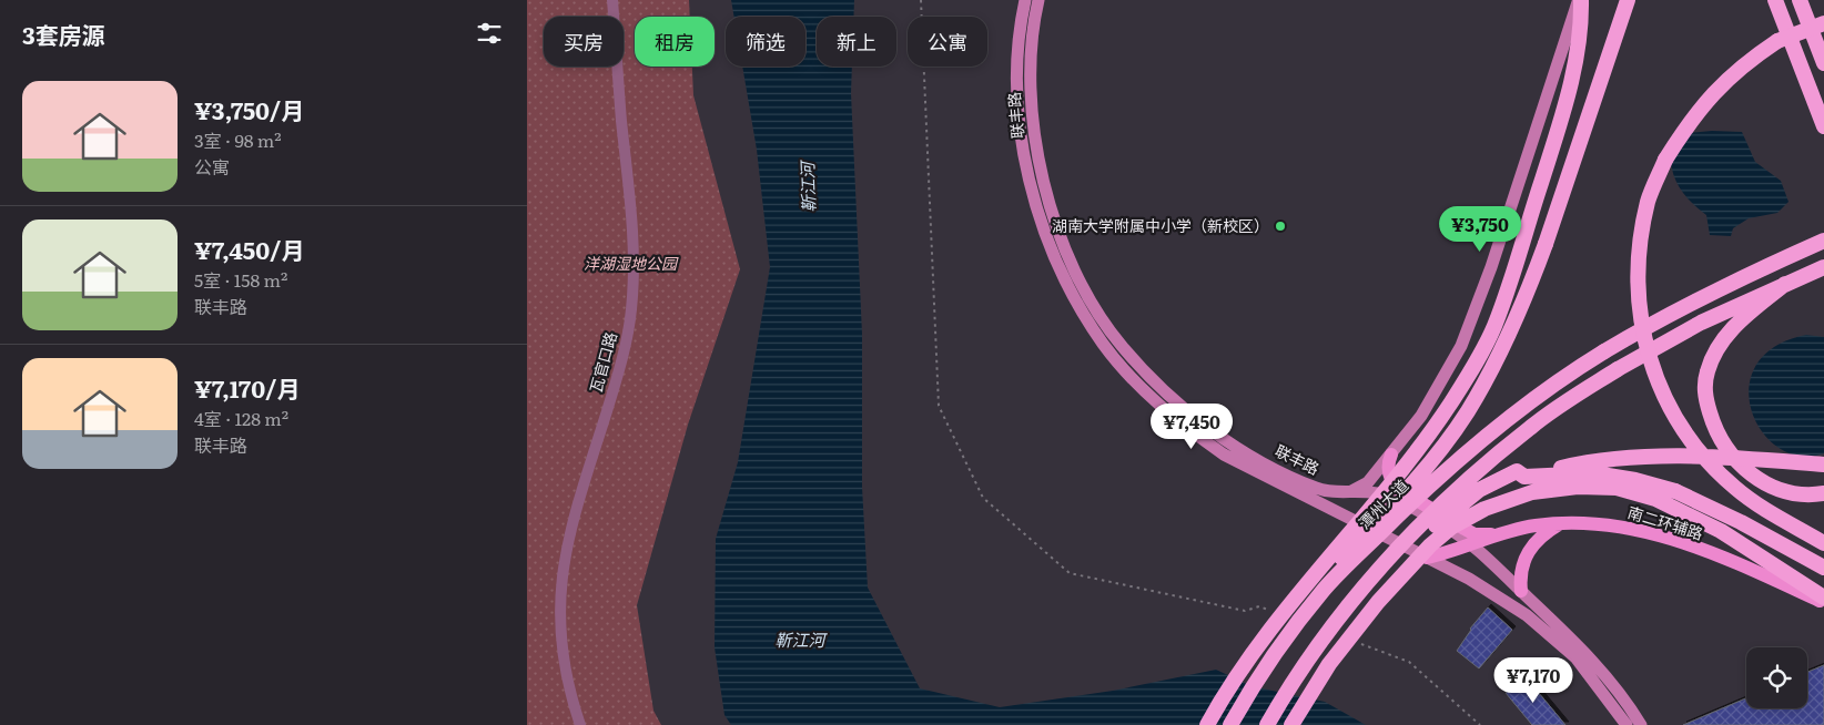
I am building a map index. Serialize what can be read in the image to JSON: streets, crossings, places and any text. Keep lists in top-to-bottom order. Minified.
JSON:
{"streets":{"highway":["潭州大道"],"main road":["联丰路","南二环辅路"],"street":["瓦官口路"]},"crossings":[["联丰路","南二环辅路"]],"water":["靳江河"],"parks":["洋湖湿地公园"],"places":["湖南大学附属中小学（新校区）"],"page":{"heading":"3套房源","chip":["买房","租房","筛选","新上","公寓"],"list":[{"name":"¥3,750/月","note":"3室 · 98 m² · 公寓"},{"name":"¥7,450/月","note":"5室 · 158 m² · 联丰路"},{"name":"¥7,170/月","note":"4室 · 128 m² · 联丰路"}],"price":["¥3,750","¥7,450","¥7,170"]}}
